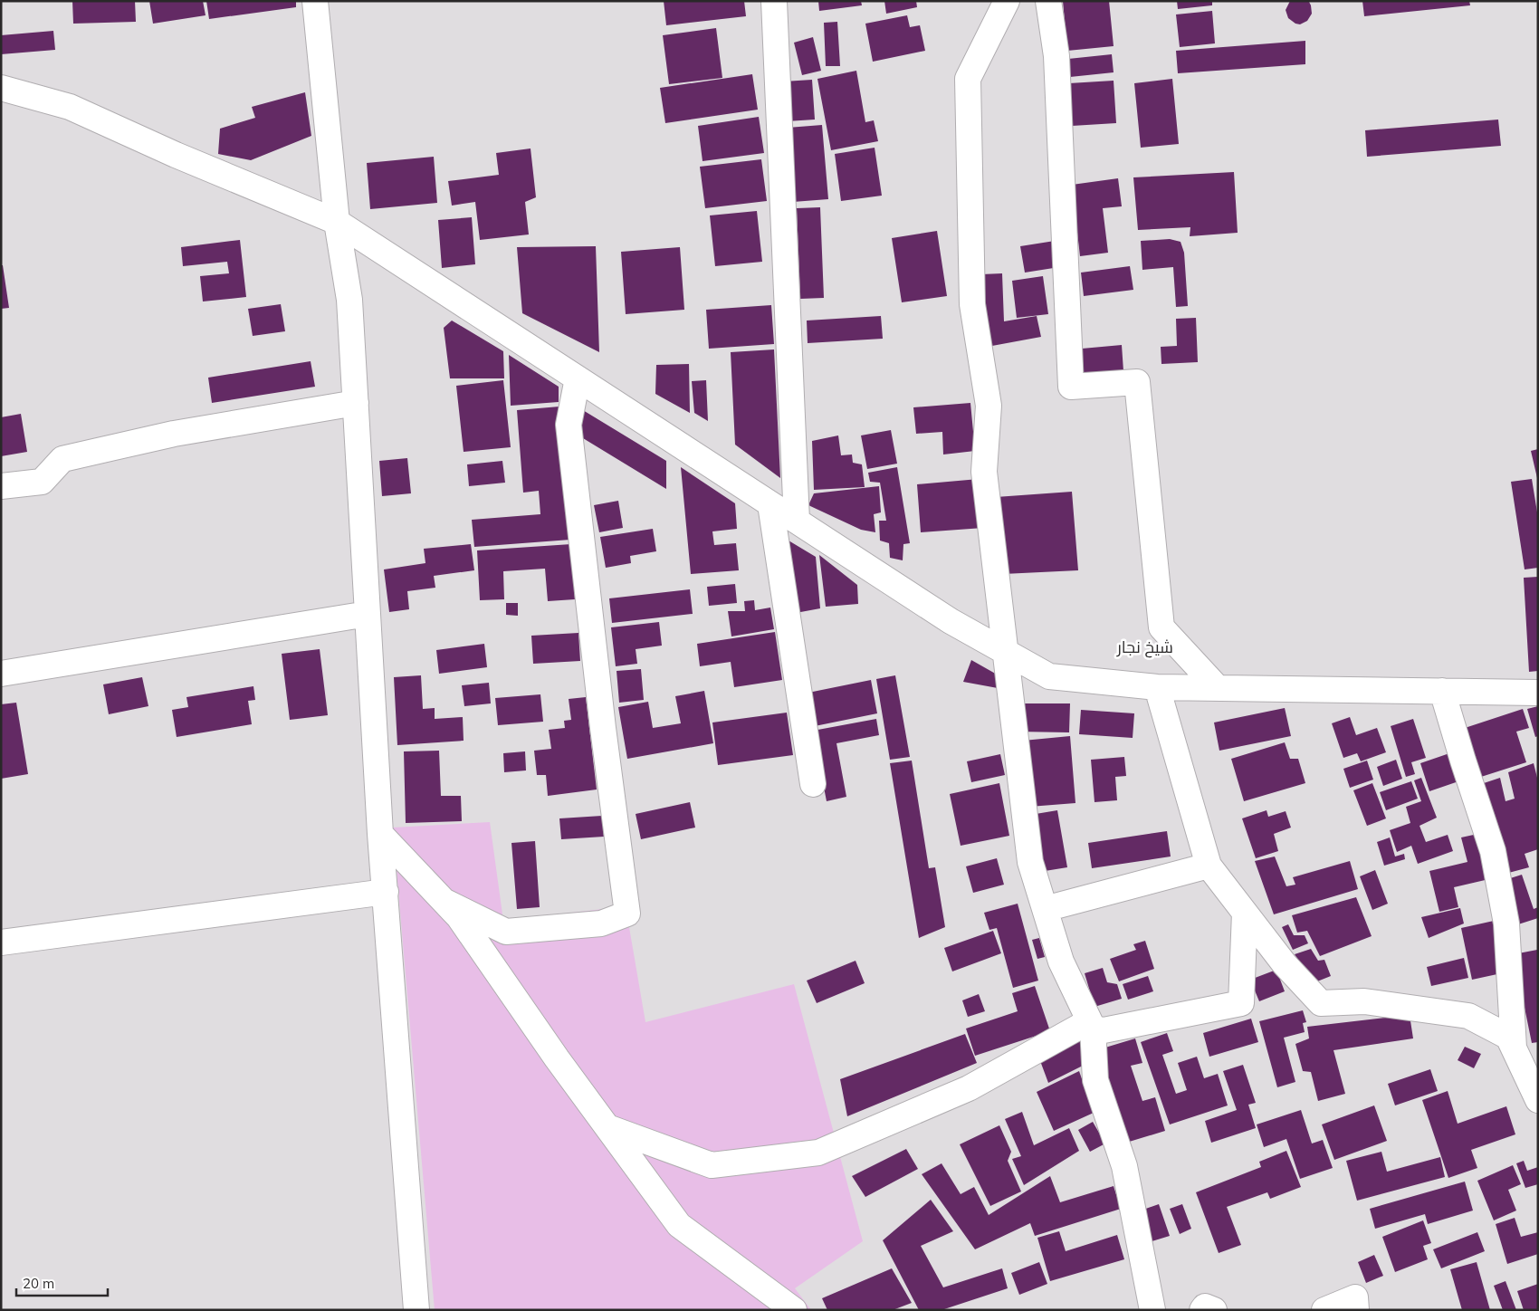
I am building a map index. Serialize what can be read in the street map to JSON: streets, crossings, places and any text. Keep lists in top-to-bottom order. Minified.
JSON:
{"districts":["شيخ نجار"],"scale_bar":"20 m"}
